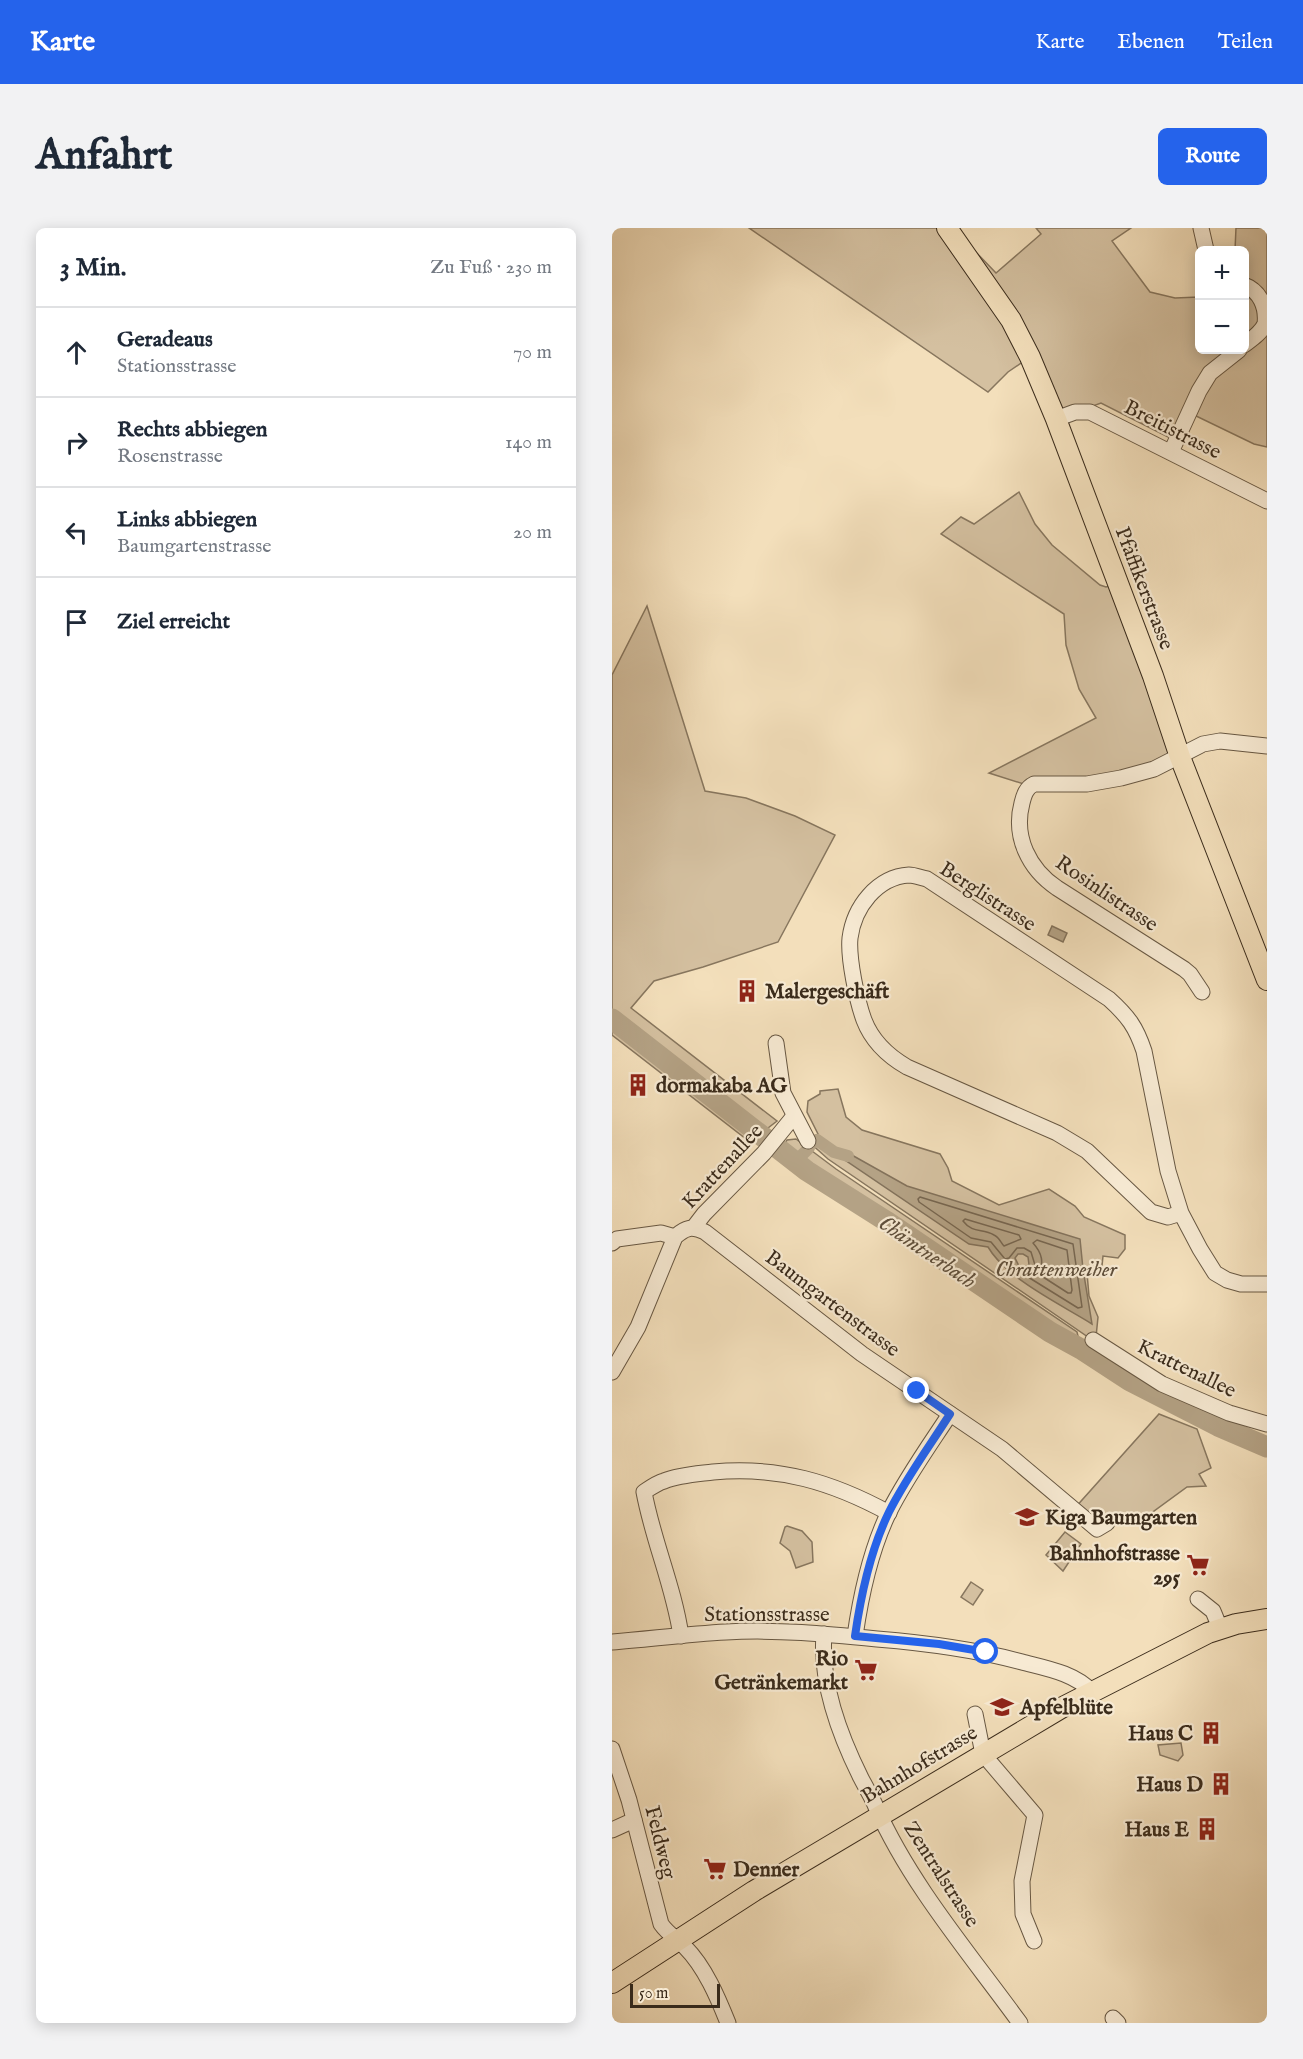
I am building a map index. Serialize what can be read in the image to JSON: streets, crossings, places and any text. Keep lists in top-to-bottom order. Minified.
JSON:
{"streets":{"main road":["Pfäffikerstrasse","Bahnhofstrasse"],"street":["Breitistrasse","Rosinlistrasse","Berglistrasse","Krattenallee","Baumgartenstrasse","Stationsstrasse","Feldweg","Zentralstrasse"]},"crossings":[["Breitistrasse","Pfäffikerstrasse"],["Pfäffikerstrasse","Rosinlistrasse"],["Krattenallee","Baumgartenstrasse"],["Stationsstrasse","Bahnhofstrasse"],["Stationsstrasse","Zentralstrasse"],["Bahnhofstrasse","Feldweg"],["Bahnhofstrasse","Zentralstrasse"]],"water":["Chämtnerbach","Chrattenweiher"],"places":{"building":["Malergeschäft","dormakaba AG","Haus C","Haus D","Haus E"],"school or university":["Kiga Baumgarten","Apfelblüte"],"supermarket":["Bahnhofstrasse 295","Rio Getränkemarkt","Denner"]},"scale_bar":"50 m","page":{"header":"Karte","nav":["Karte","Ebenen","Teilen"],"buttons":"Route","title":"Anfahrt","heading":["3 Min.","Zu Fuß · 230 m"],"map_buttons":["+","−"],"list":[["Geradeaus","Stationsstrasse","70 m"],["Rechts abbiegen","Rosenstrasse","140 m"],["Links abbiegen","Baumgartenstrasse","20 m"],"Ziel erreicht"],"scale":"50 m"}}
